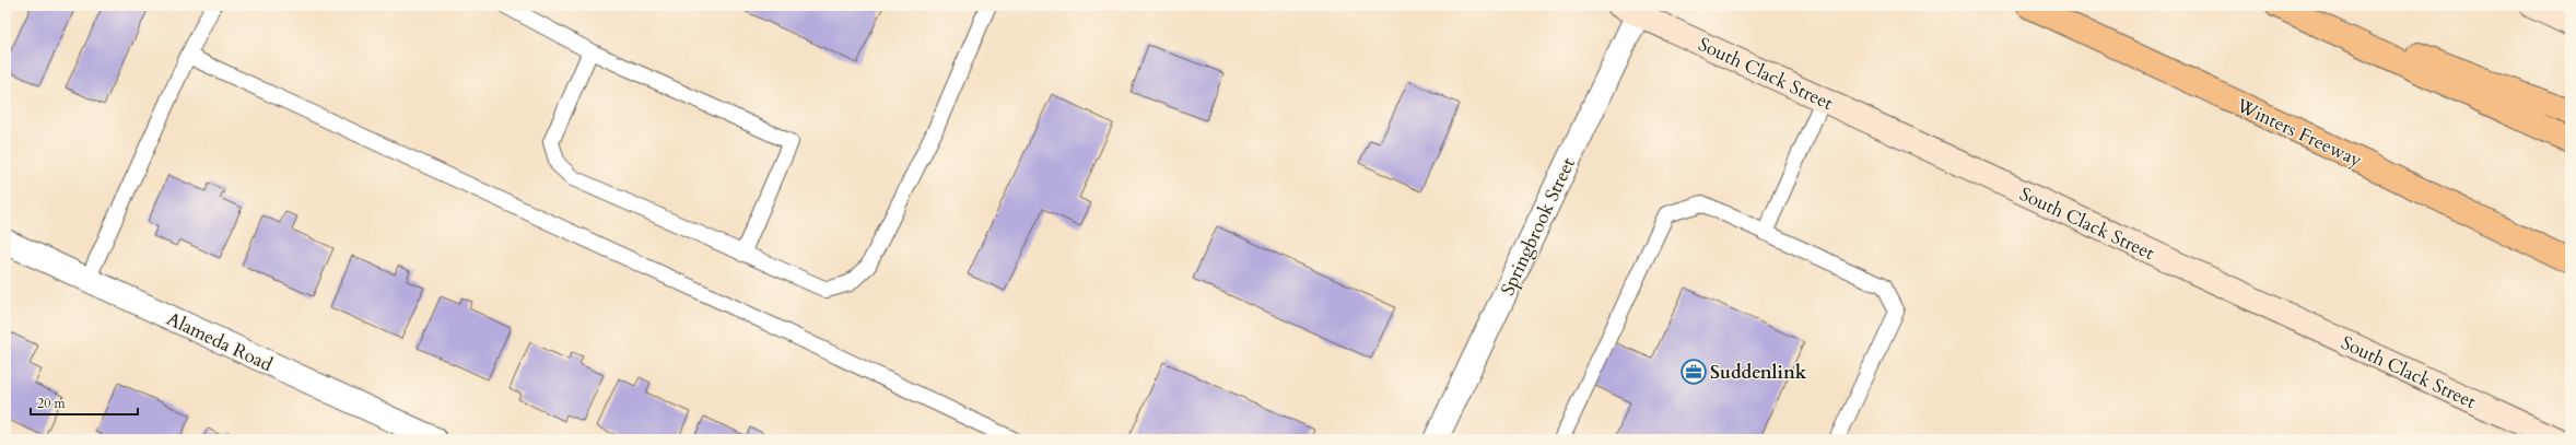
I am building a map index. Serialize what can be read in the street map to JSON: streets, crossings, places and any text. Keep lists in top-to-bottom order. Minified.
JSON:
{"streets":{"highway":["Winters Freeway"],"main road":["South Clack Street"],"street":["Springbrook Street","Alameda Road"]},"crossings":[["South Clack Street","Springbrook Street"]],"places":{"office":["Suddenlink"]},"scale_bar":"20 m"}
